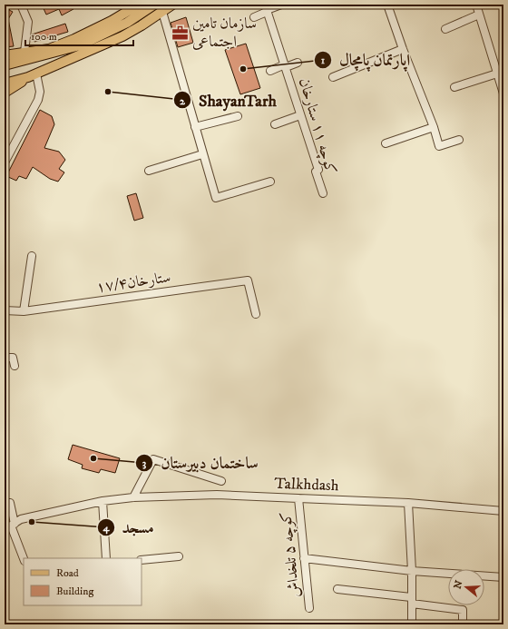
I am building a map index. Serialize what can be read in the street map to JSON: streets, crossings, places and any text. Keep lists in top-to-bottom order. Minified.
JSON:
{"streets":{"street":["کوچه ۱۱ ستارخان","ستارخان۱۷/۴","Talkhdash","کوچه ۵ تلخداش"]},"crossings":[["Talkhdash","کوچه ۵ تلخداش"]],"places":{"office":["سازمان تامین اجتماعی"],"other":["اپارتمان پامچال","ShayanTarh","ساختمان دبیرستان","مسجد"]},"legend":["Road","Building"],"scale_bar":"100 m","north":"left"}
